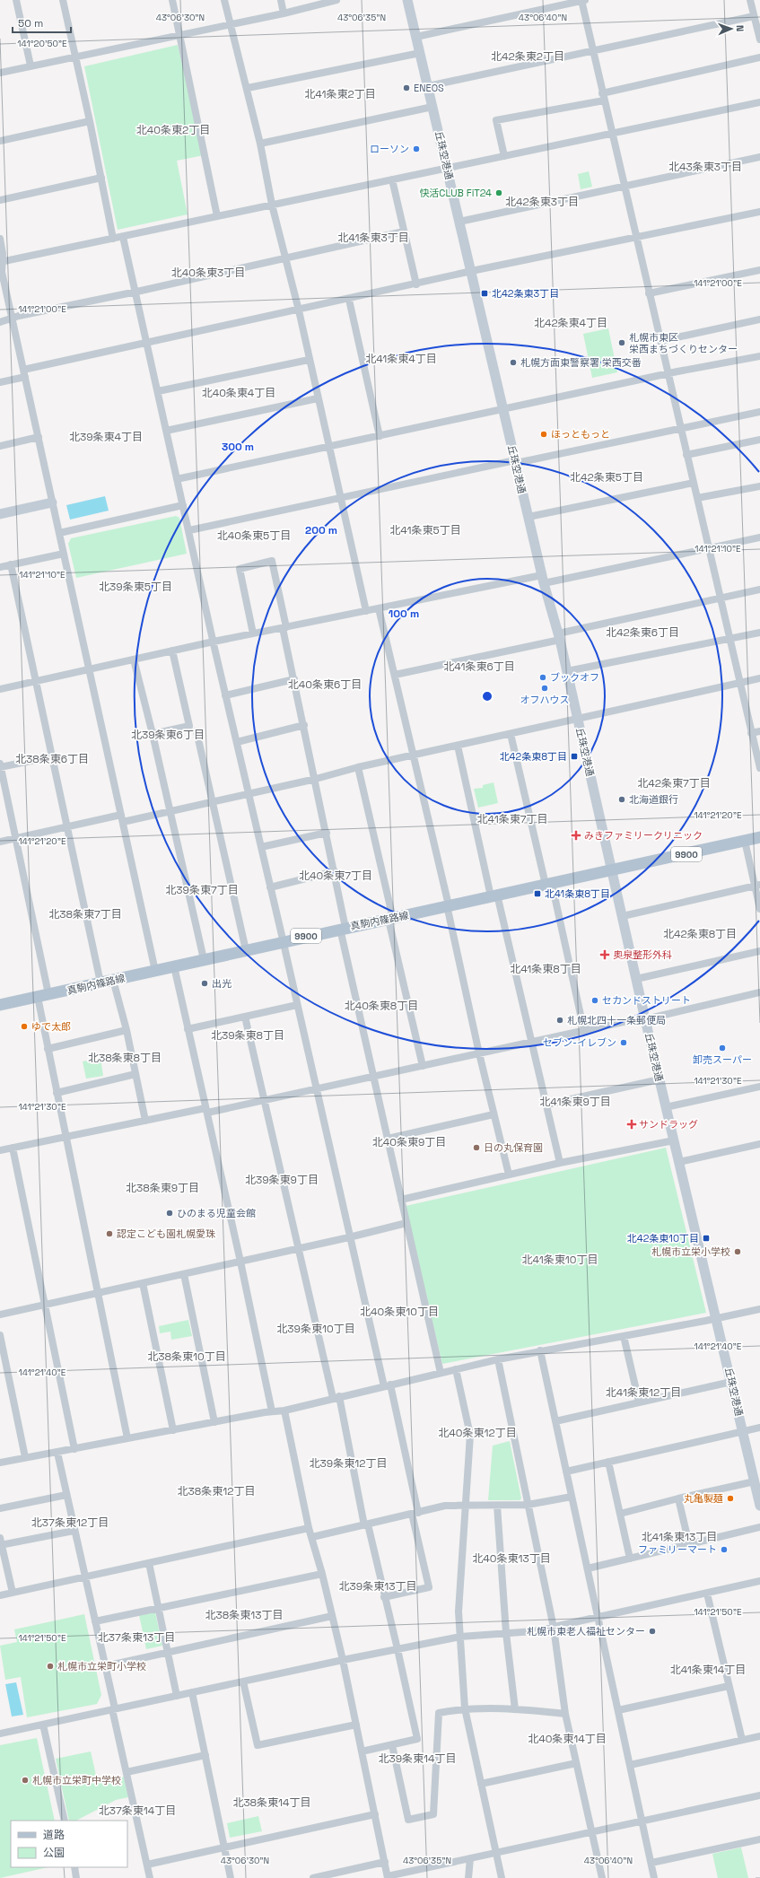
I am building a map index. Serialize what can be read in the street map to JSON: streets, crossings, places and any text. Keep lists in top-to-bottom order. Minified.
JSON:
{"streets":{"main road":["丘珠空港通","9900","真駒内篠路線"]},"crossings":[["丘珠空港通","真駒内篠路線"]],"districts":["北42条東2丁目","北41条東2丁目","北40条東2丁目","北43条東3丁目","北42条東3丁目","北41条東3丁目","北40条東3丁目","北42条東4丁目","北41条東4丁目","北40条東4丁目","北39条東4丁目","北42条東5丁目","北41条東5丁目","北40条東5丁目","北39条東5丁目","北42条東6丁目","北41条東6丁目","北40条東6丁目","北39条東6丁目","北38条東6丁目","北42条東7丁目","北41条東7丁目","北40条東7丁目","北39条東7丁目","北38条東7丁目","北42条東8丁目","北41条東8丁目","北40条東8丁目","北39条東8丁目","北38条東8丁目","北41条東9丁目","北40条東9丁目","北39条東9丁目","北38条東9丁目","北41条東10丁目","北40条東10丁目","北39条東10丁目","北38条東10丁目","北41条東12丁目","北40条東12丁目","北39条東12丁目","北38条東12丁目","北37条東12丁目","北41条東13丁目","北40条東13丁目","北39条東13丁目","北38条東13丁目","北37条東13丁目","北41条東14丁目","北40条東14丁目","北39条東14丁目","北38条東14丁目","北37条東14丁目"],"places":{"other":["ENEOS","ローソン","快活CLUB FiT24","札幌市東区 栄西まちづくりセンター","札幌方面東警察署 栄西交番","ほっともっと","ブックオフ","オフハウス","北海道銀行","出光","セカンドストリート","札幌北四十一条郵便局","ゆで太郎","セブン-イレブン","卸売スーパー","日の丸保育園","ひのまる児童会館","認定こども園札幌愛珠","札幌市立栄小学校","丸亀製麺","ファミリーマート","札幌市東老人福祉センター","札幌市立栄町小学校","札幌市立栄町中学校"],"transit":["北42条東3丁目","北42条東8丁目","北41条東8丁目","北42条東10丁目"],"health":["みきファミリークリニック","奥泉整形外科","サンドラッグ"]},"legend":["道路","公園"],"scale_bar":"50 m","north":"right","coordinates":["43°06'30\"N","43°06'35\"N","43°06'40\"N","141°20'50\"E","141°21'00\"E","141°21'10\"E","141°21'20\"E","141°21'30\"E","141°21'40\"E","141°21'50\"E"],"rings":["300 m","200 m","100 m"]}
